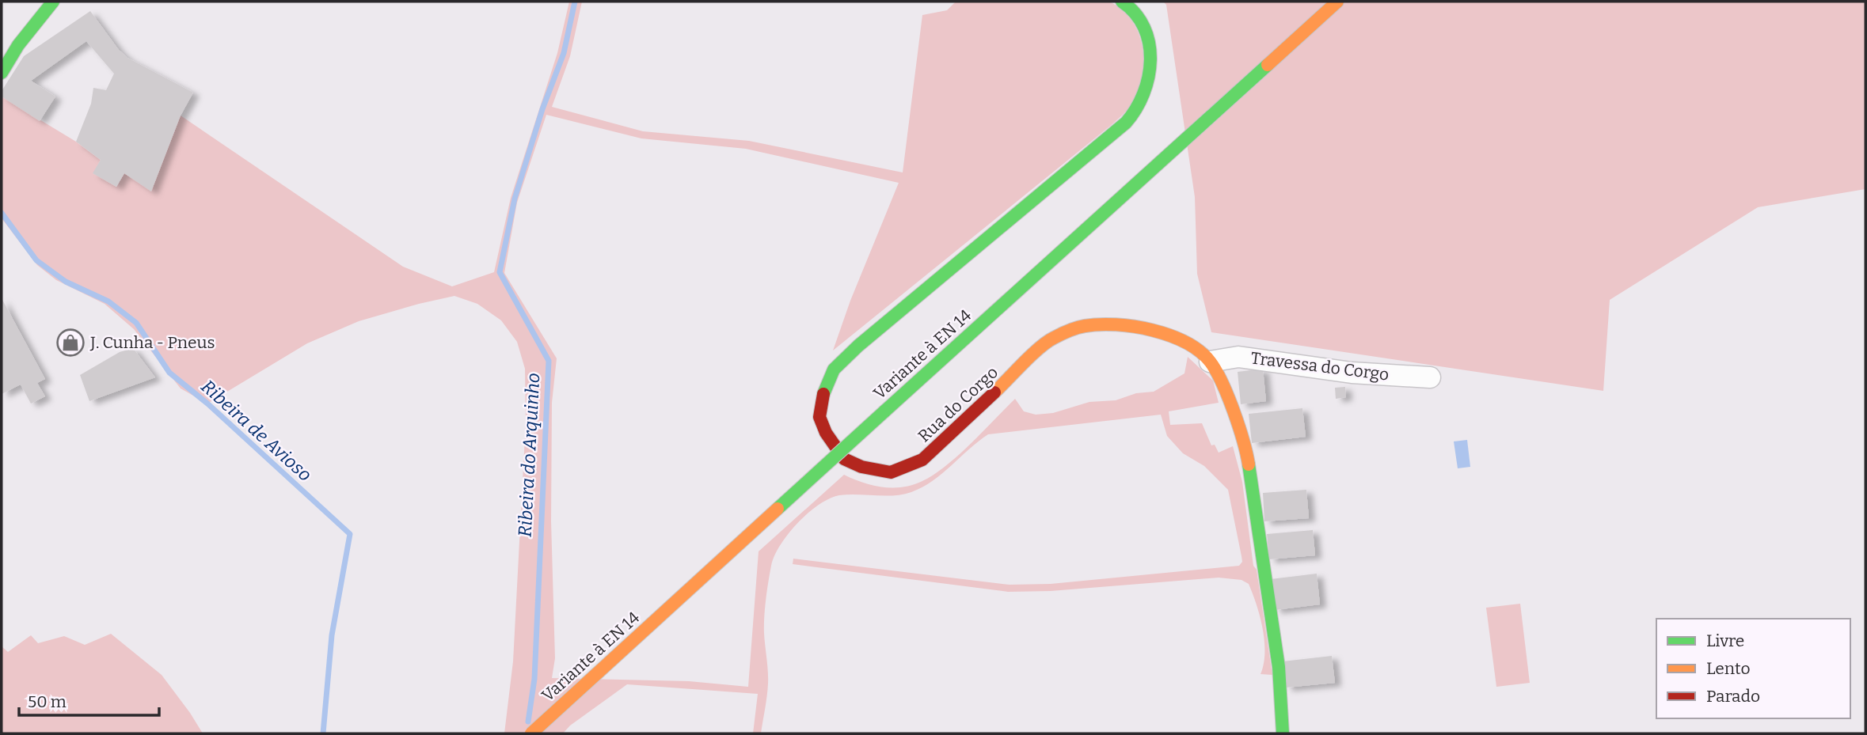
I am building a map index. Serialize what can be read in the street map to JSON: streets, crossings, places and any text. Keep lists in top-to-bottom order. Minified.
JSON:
{"streets":{"street":["Variante à EN 14","Travessa do Corgo","Rua do Corgo"]},"crossings":[["Travessa do Corgo","Rua do Corgo"]],"water":["Ribeira de Avioso","Ribeira do Arquinho"],"places":{"shop":["J. Cunha - Pneus"]},"legend":["Livre","Lento","Parado"],"scale_bar":"50 m"}
